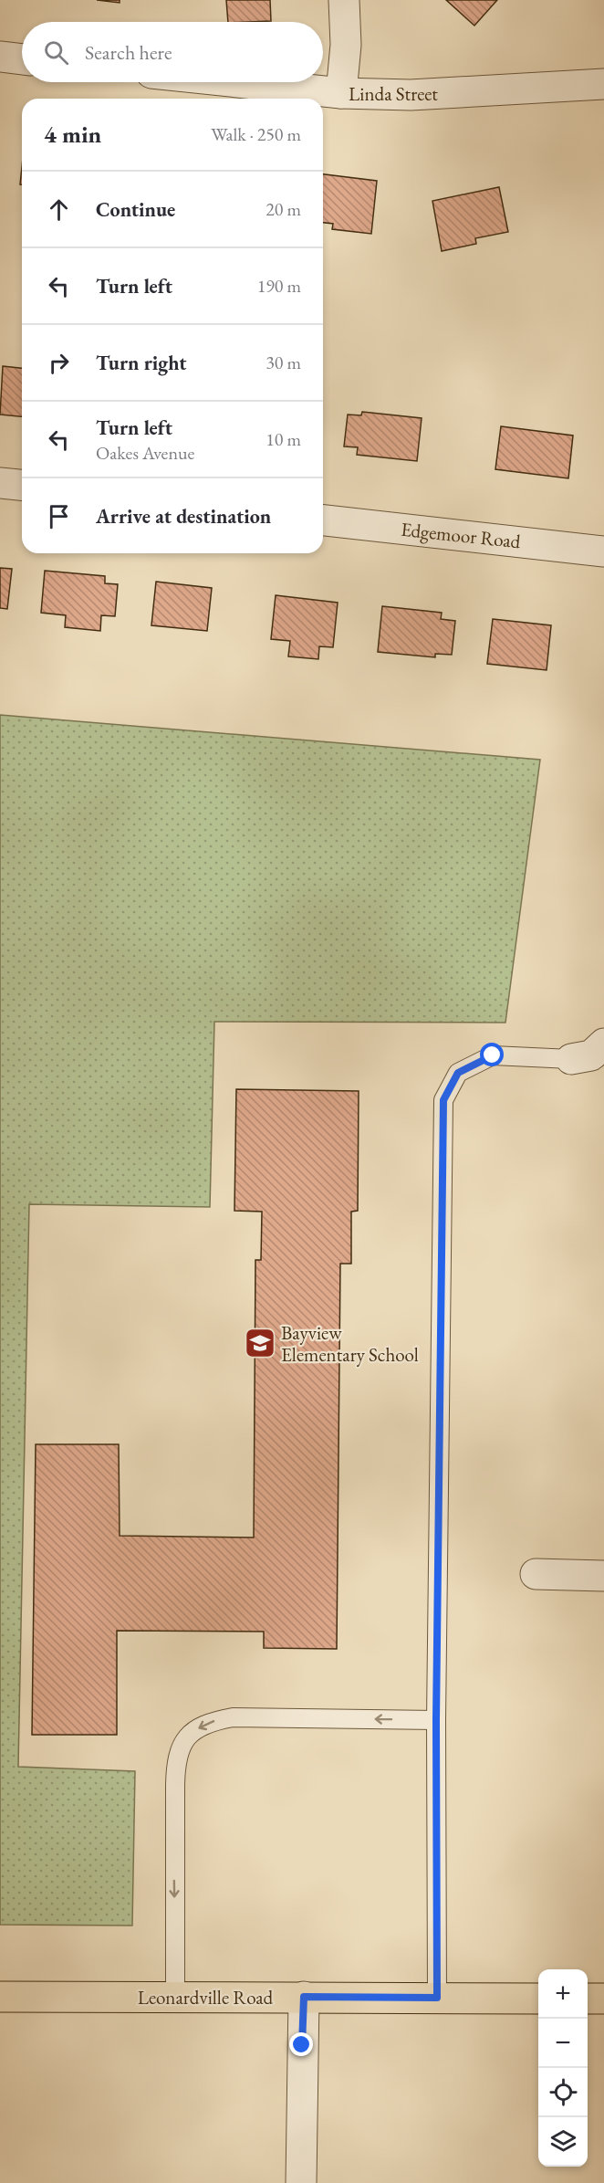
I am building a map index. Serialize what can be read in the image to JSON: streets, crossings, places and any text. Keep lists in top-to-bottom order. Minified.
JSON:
{"streets":{"main road":["Leonardville Road"],"street":["Linda Street","Edgemoor Road"]},"places":{"school or university":["Bayview Elementary School"]},"page":{"search":"Search here","heading":["4 min","Walk · 250 m"],"list":[["Continue","20 m"],["Turn left","190 m"],["Turn right","30 m"],["Turn left","Oakes Avenue","10 m"],"Arrive at destination"],"map_buttons":["+","−"]}}
